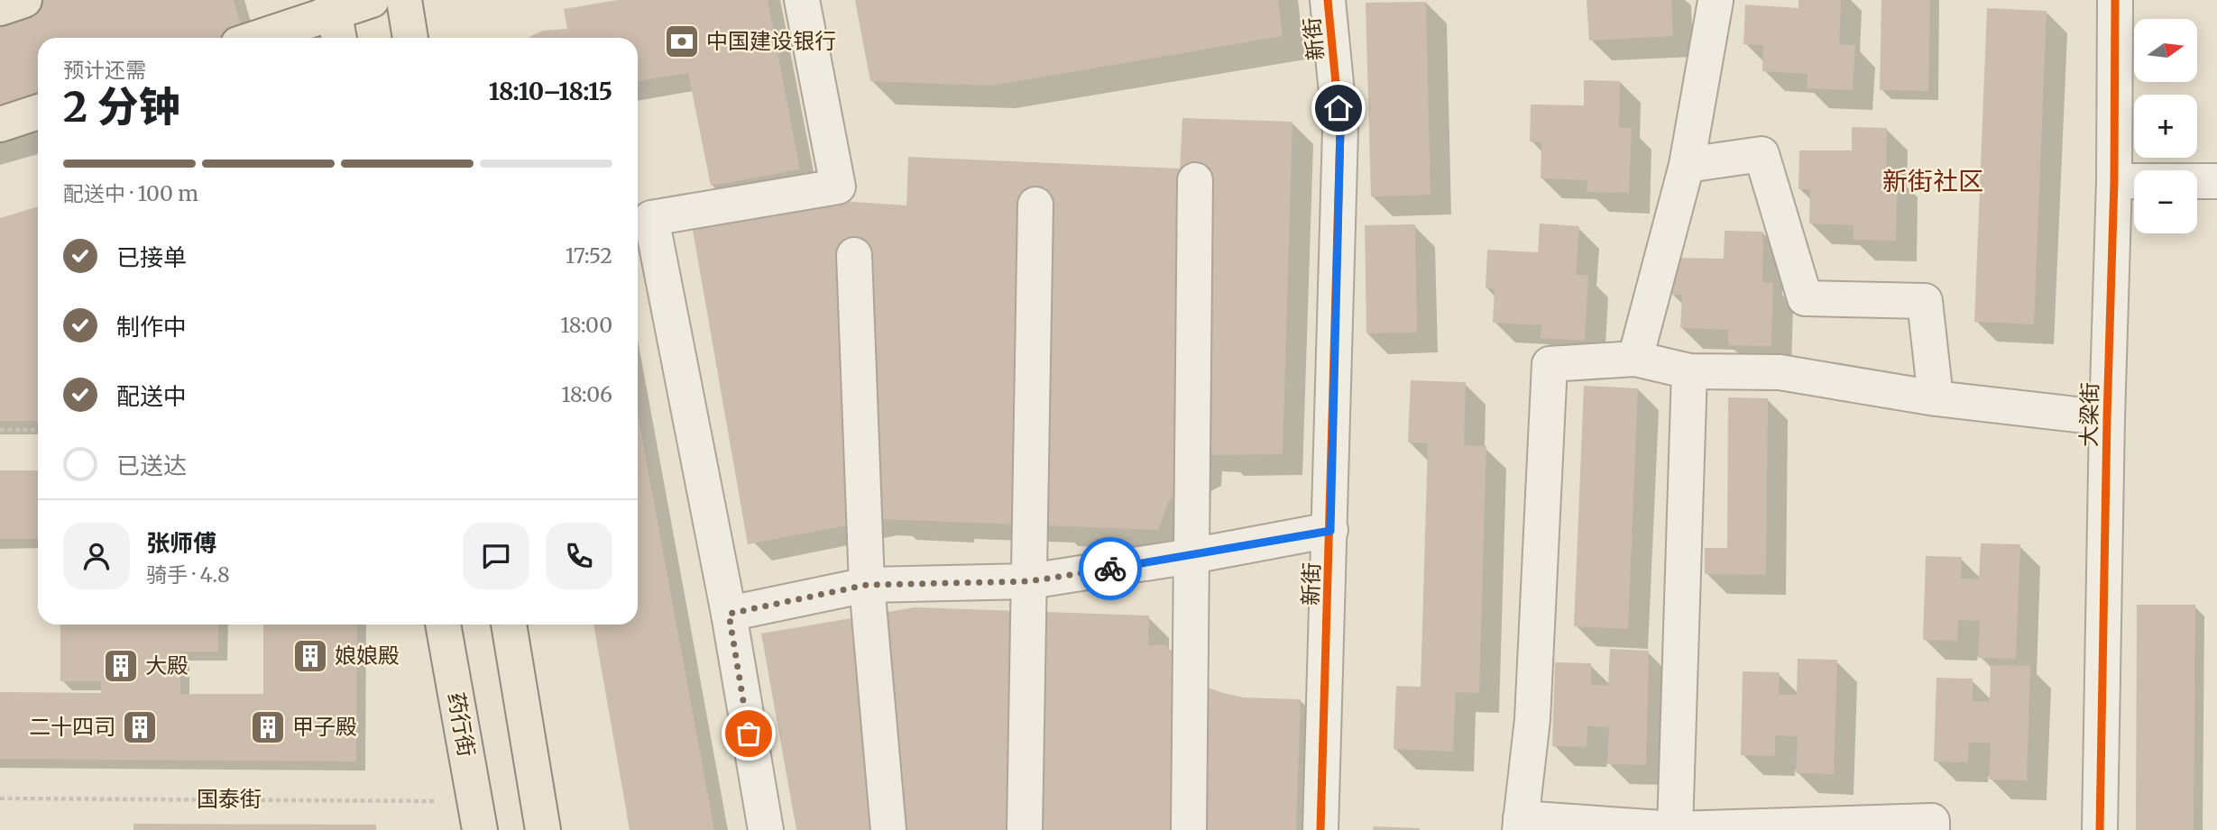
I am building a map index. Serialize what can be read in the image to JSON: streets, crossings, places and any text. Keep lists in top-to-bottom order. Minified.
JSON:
{"streets":{"main road":["药行街"],"street":["新街","大梁街"],"path":["国泰街"]},"districts":["新街社区"],"places":{"bank":["中国建设银行"],"building":["娘娘殿","大殿","二十四司","甲子殿"]},"north":"right","page":{"map_buttons":["+","−"],"heading":["2 分钟","预计还需","18:10–18:15"],"panel":["张师傅","骑手 · 4.8"],"bar":"配送中 · 100 m","list":[["已接单","17:52"],["制作中","18:00"],["配送中","18:06"],"已送达"]}}
